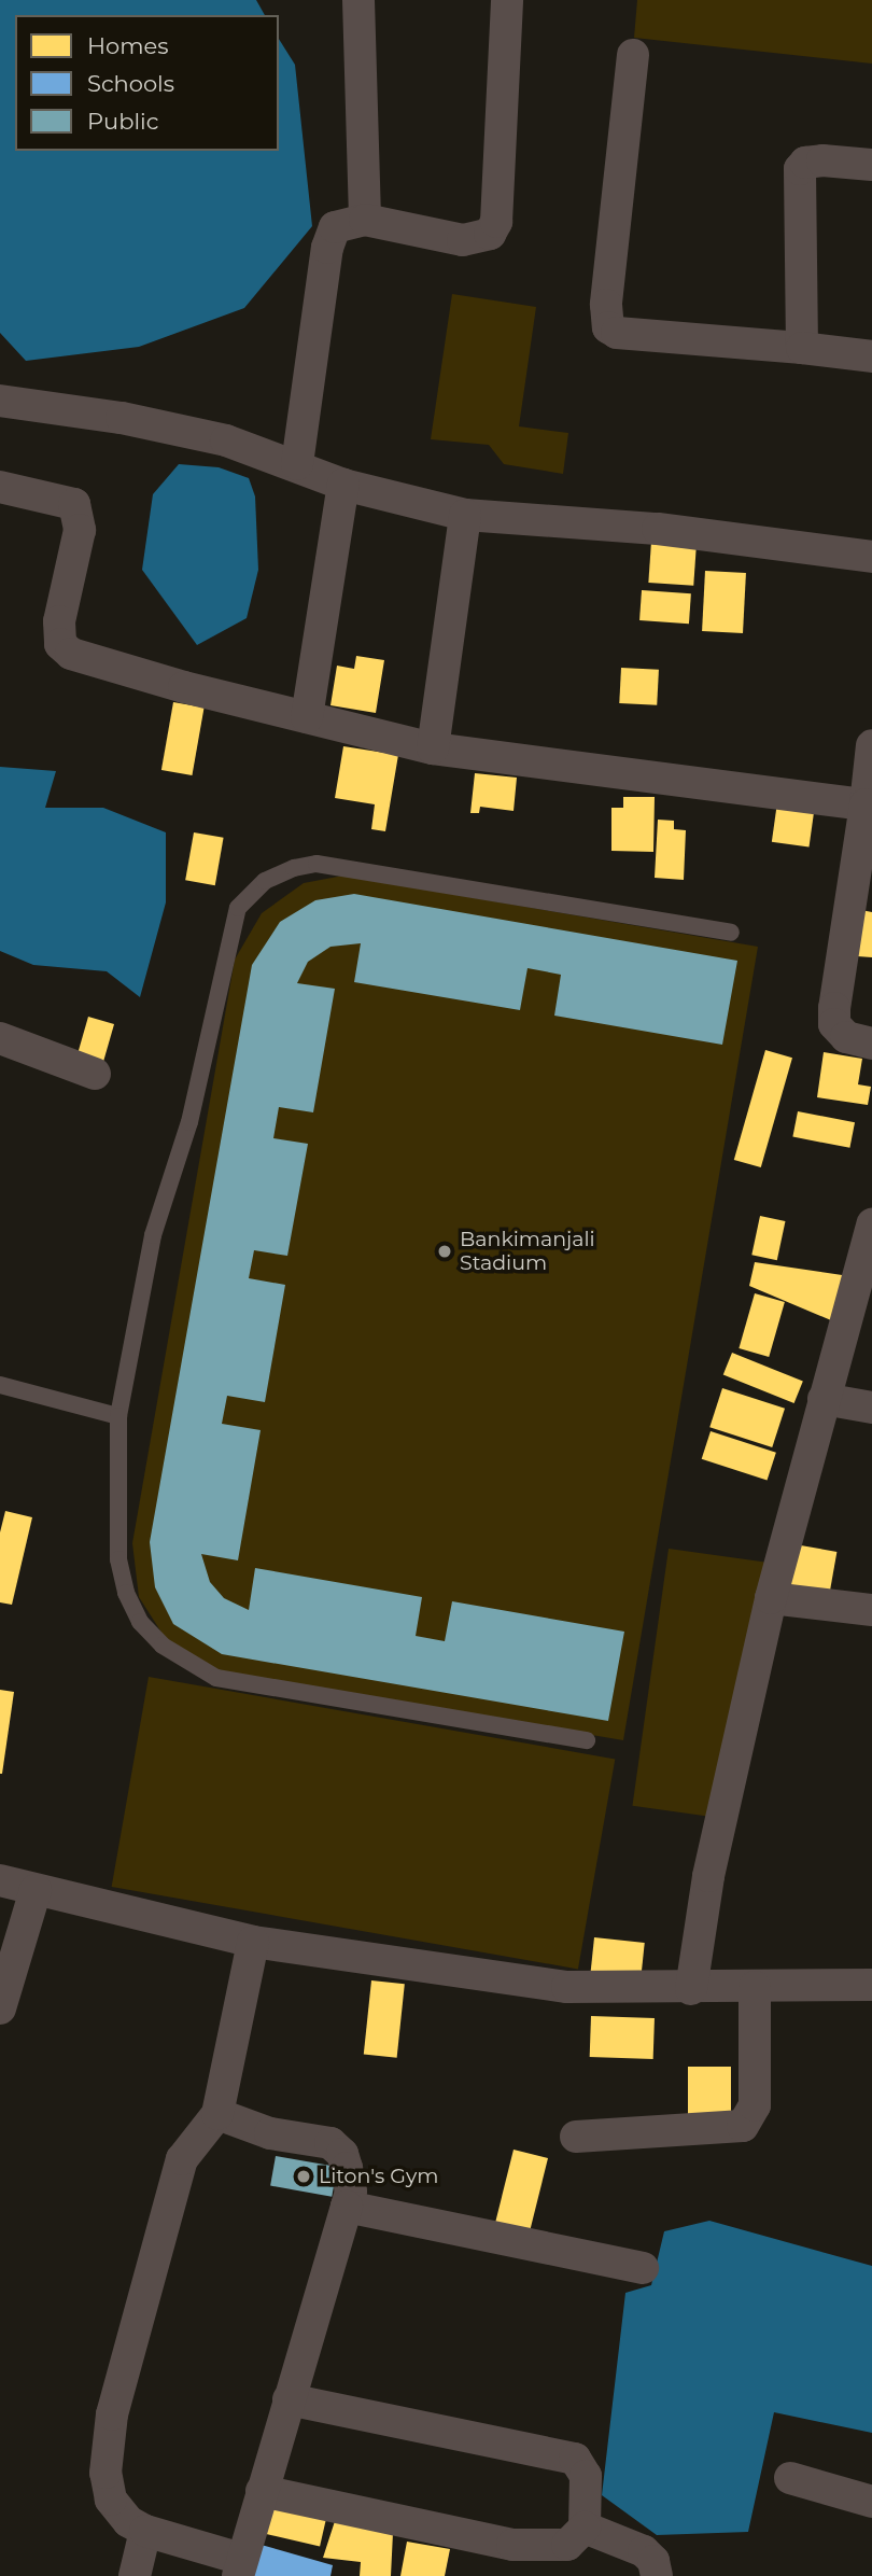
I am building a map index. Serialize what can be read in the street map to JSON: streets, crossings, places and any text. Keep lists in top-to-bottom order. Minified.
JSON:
{"places":["Bankimanjali Stadium","Liton's Gym"],"legend":["Homes","Schools","Public"]}
